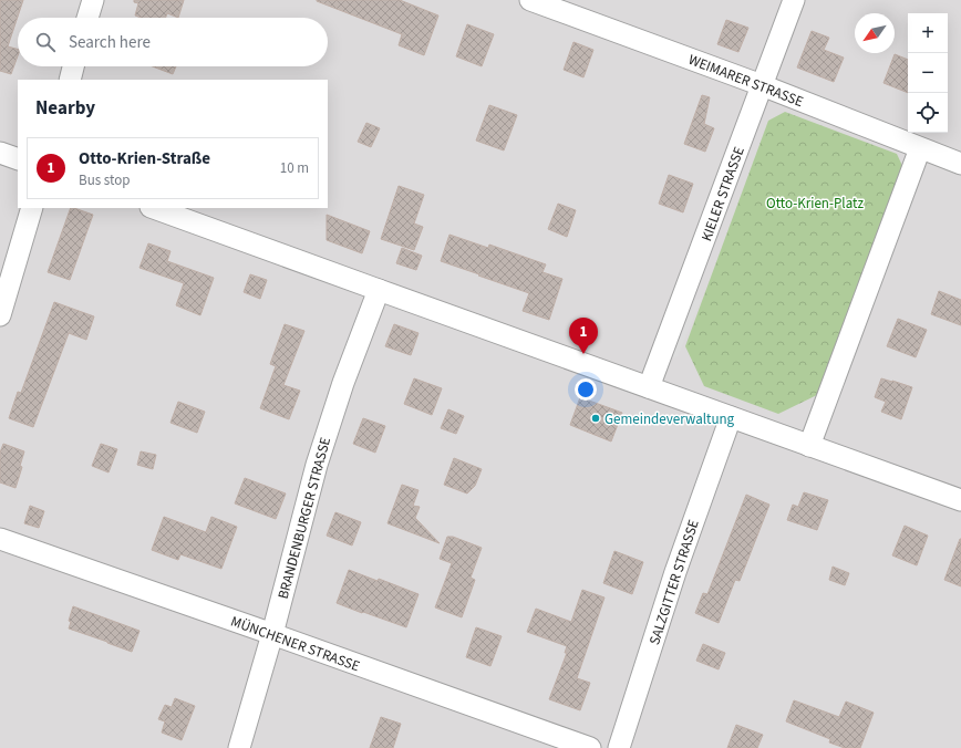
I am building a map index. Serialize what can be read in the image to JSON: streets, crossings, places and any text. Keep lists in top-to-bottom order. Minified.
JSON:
{"streets":{"street":["WEIMARER STRASSE","KIELER STRASSE","BRANDENBURGER STRASSE","SALZGITTER STRASSE","MÜNCHENER STRASSE"]},"crossings":[["WEIMARER STRASSE","KIELER STRASSE"],["BRANDENBURGER STRASSE","MÜNCHENER STRASSE"]],"parks":["Otto-Krien-Platz"],"places":["Gemeindeverwaltung"],"north":"bottom left","page":{"map_buttons":["+","−"],"search":"Search here","heading":"Nearby","list":[{"mark":"1","name":"Otto-Krien-Straße","note":"Bus stop","value":"10 m"}],"pins":"1"}}
